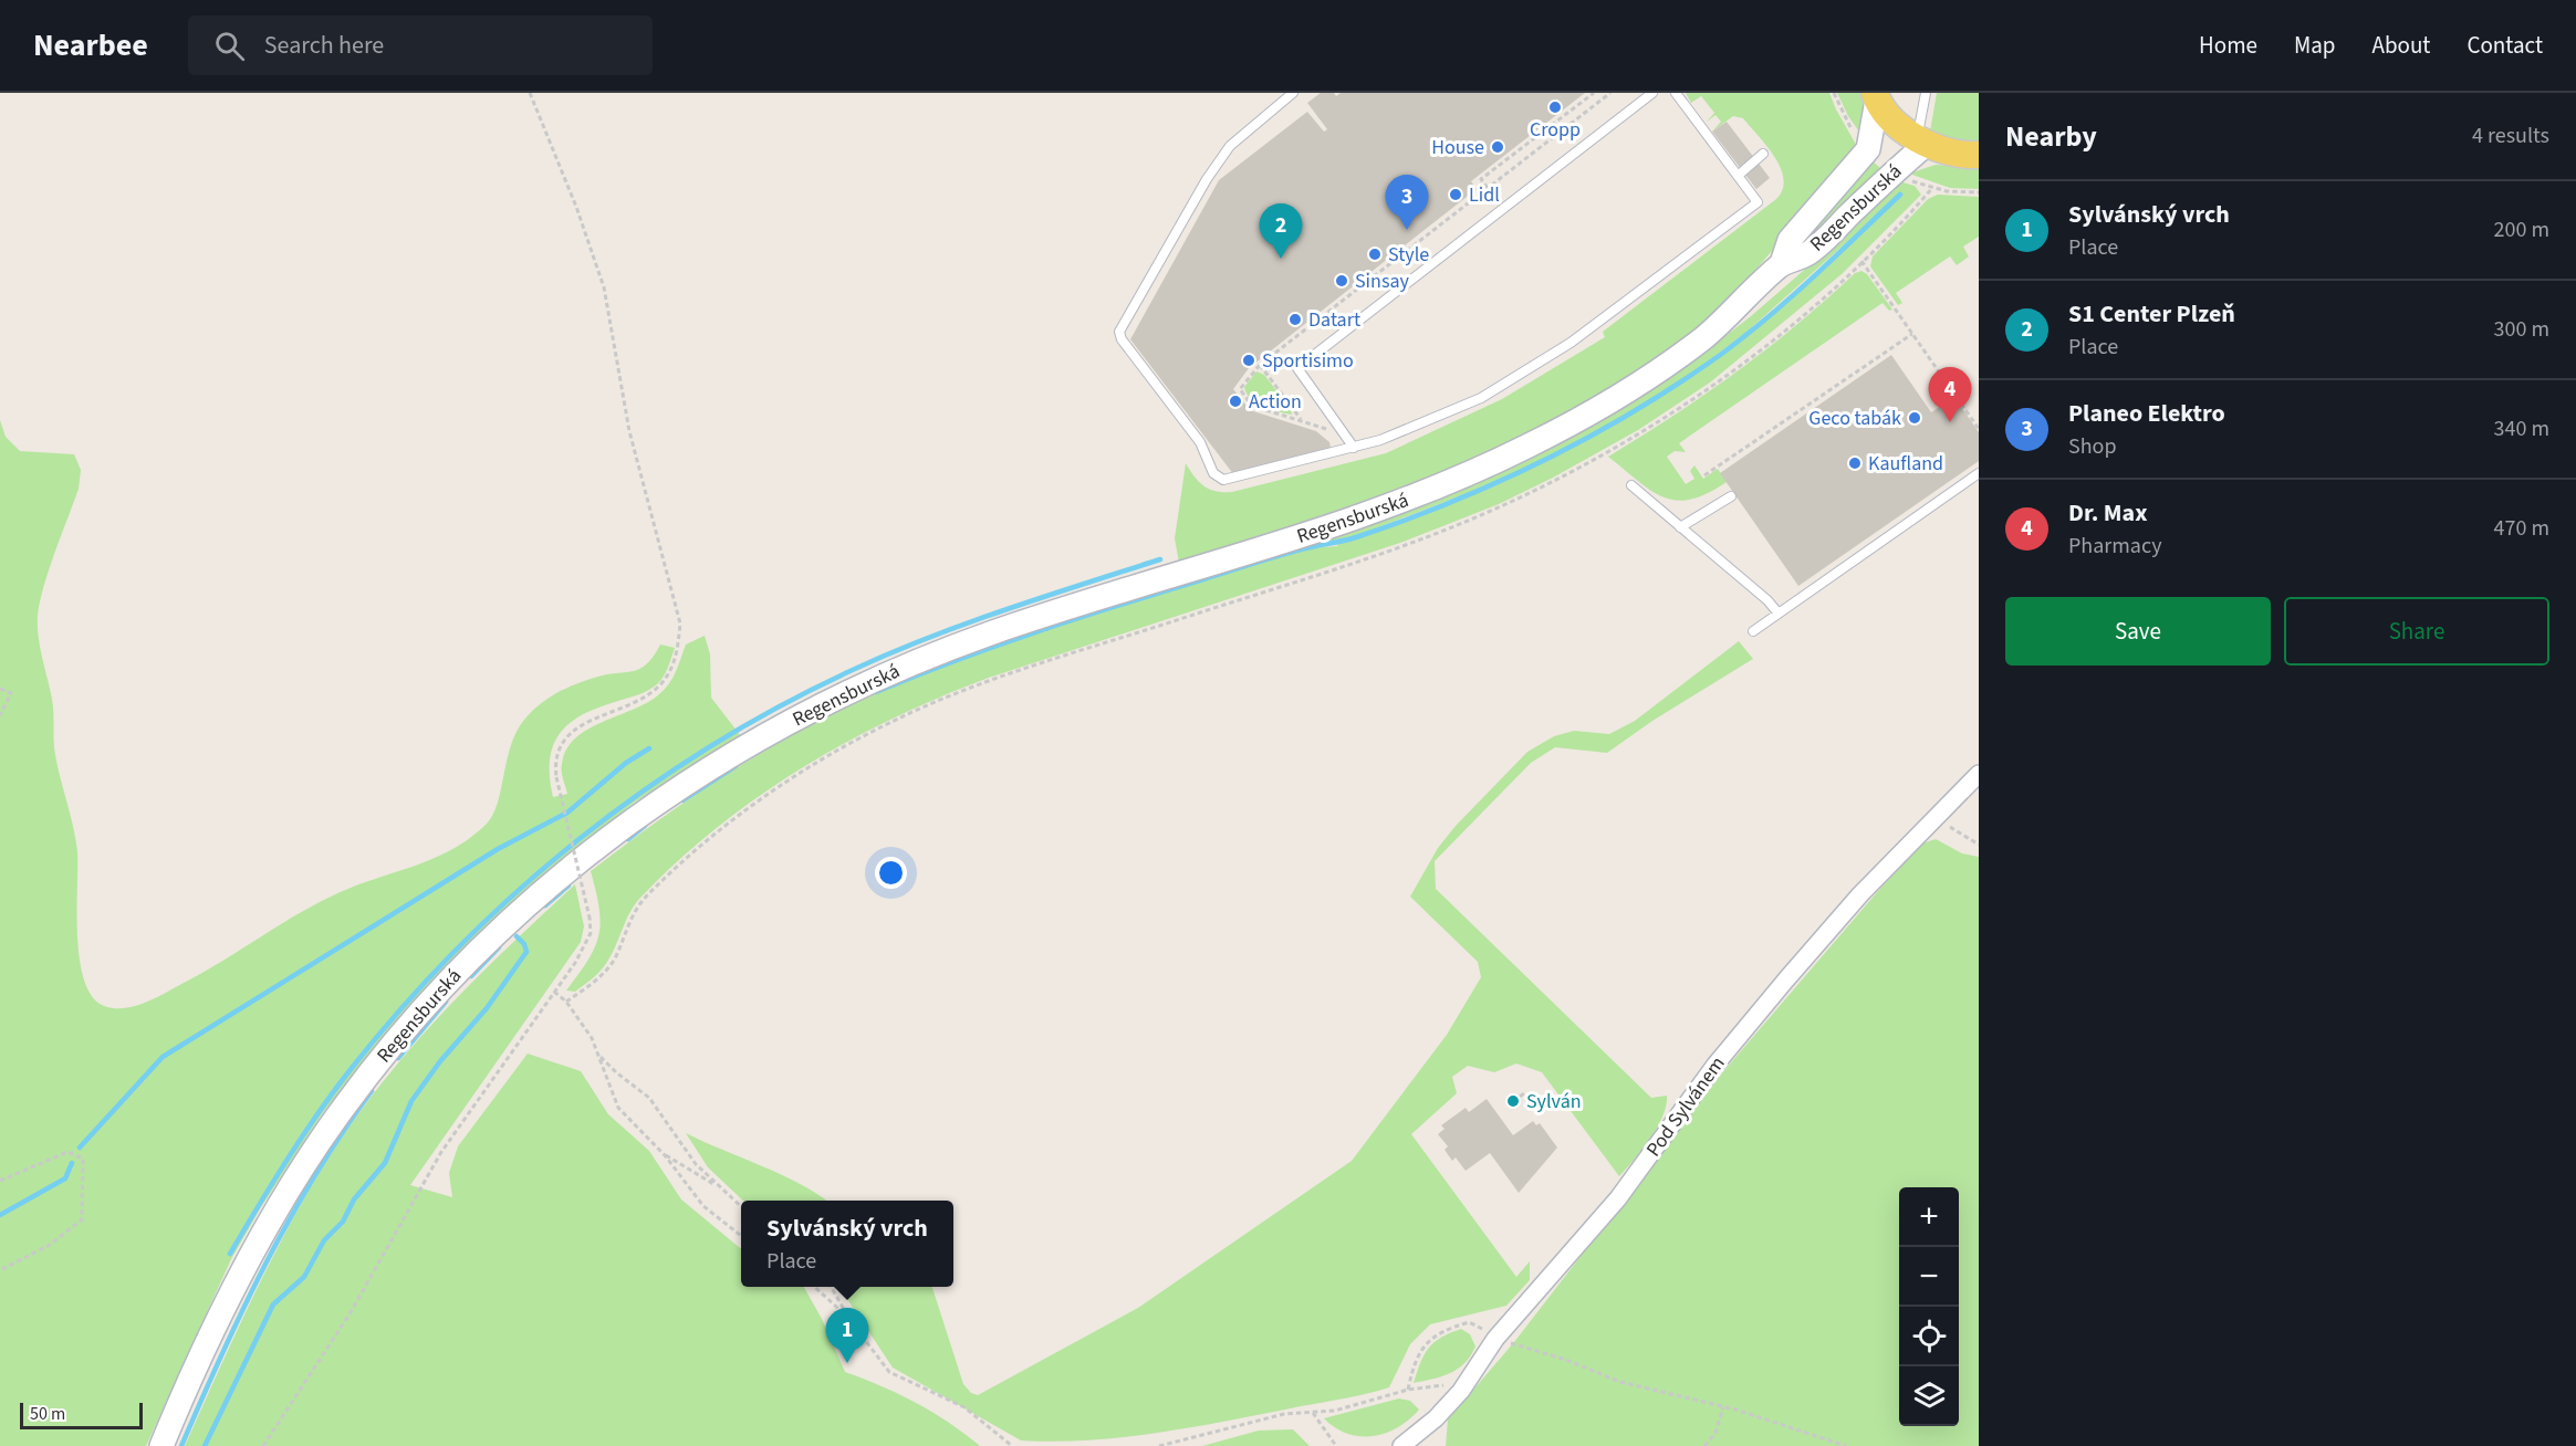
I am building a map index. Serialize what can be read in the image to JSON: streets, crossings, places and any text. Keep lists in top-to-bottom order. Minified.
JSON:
{"streets":{"main road":["Regensburská"],"street":["Pod Sylvánem"]},"places":["Cropp","House","Lidl","Style","Sinsay","Datart","Sportisimo","Action","Geco tabák","Kaufland","Sylván"],"scale_bar":"50 m","page":{"header":"Nearbee","search":"Search here","nav":["Home","Map","About","Contact"],"heading":["Nearby","4 results"],"pins":["3","2","4","1"],"list":[{"mark":"1","name":"Sylvánský vrch","note":"Place","value":"200 m"},{"mark":"2","name":"S1 Center Plzeň","note":"Place","value":"300 m"},{"mark":"3","name":"Planeo Elektro","note":"Shop","value":"340 m"},{"mark":"4","name":"Dr. Max","note":"Pharmacy","value":"470 m"}],"buttons":["Save","Share"],"map_buttons":["+","−"],"popup":["Sylvánský vrch","Place"],"scale":"50 m"}}
